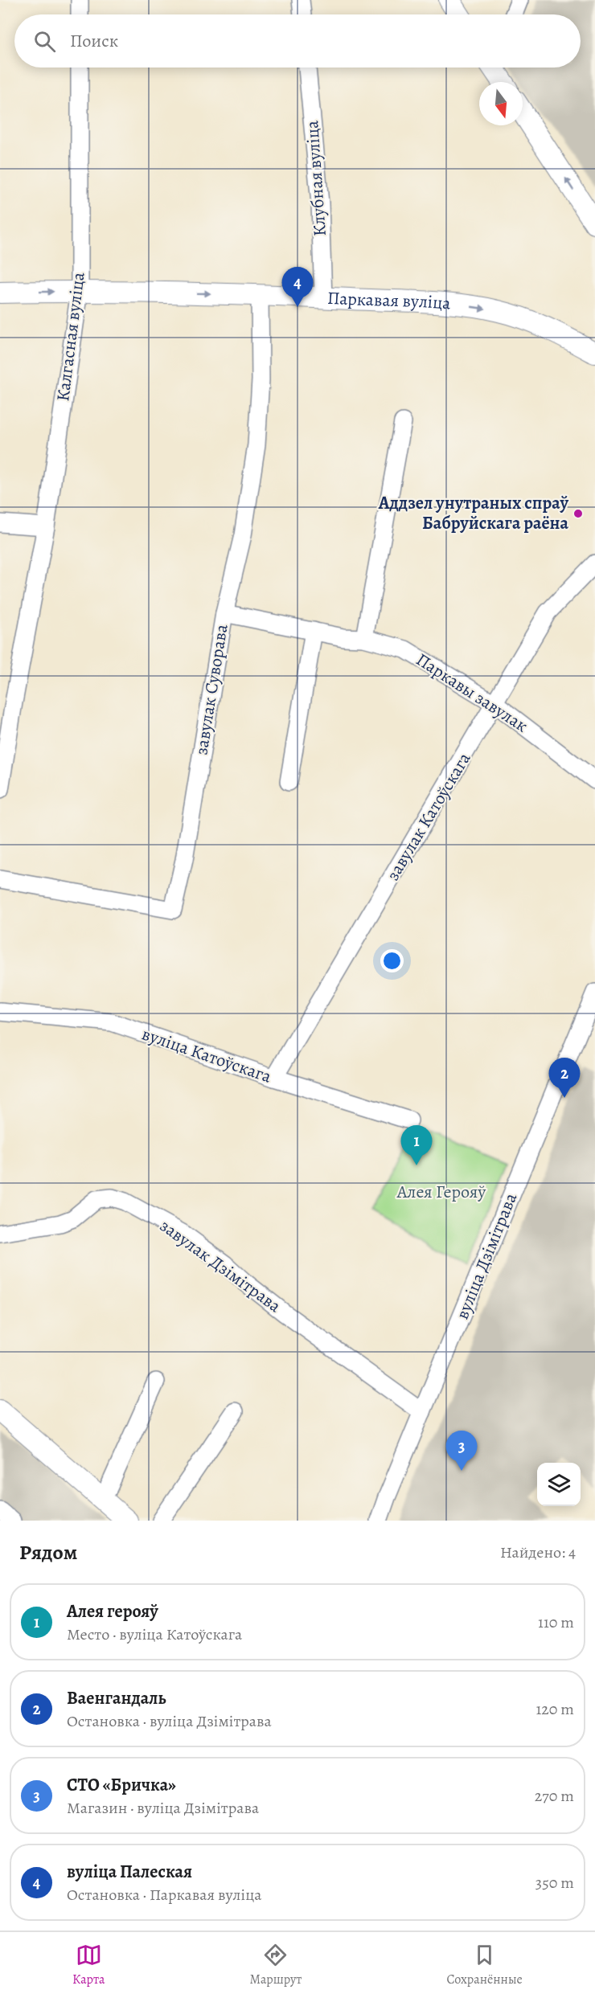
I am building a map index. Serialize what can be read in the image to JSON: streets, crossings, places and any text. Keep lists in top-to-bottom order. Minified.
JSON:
{"streets":{"main road":["Паркавая вуліца"],"street":["Клубная вуліца","Калгасная вуліца","завулак Суворава","Паркавы завулак","завулак Катоўскага","вуліца Катоўскага","вуліца Дзімітрава","завулак Дзімітрава"]},"crossings":[["Клубная вуліца","Паркавая вуліца"],["Паркавая вуліца","Калгасная вуліца"],["Паркавая вуліца","завулак Суворава"],["завулак Суворава","Паркавы завулак"],["Паркавы завулак","завулак Катоўскага"],["завулак Катоўскага","вуліца Катоўскага"],["вуліца Дзімітрава","завулак Дзімітрава"]],"one_way":["Паркавая вуліца"],"parks":["Алея Герояў"],"places":["Аддзел унутраных спраў Бабруйскага раёна"],"north":"bottom","page":{"search":"Поиск","pins":["4","2","1","3"],"heading":["Рядом","Найдено: 4"],"list":[{"mark":"1","name":"Алея герояў","note":"Место · вуліца Катоўскага","value":"110 m"},{"mark":"2","name":"Ваенгандаль","note":"Остановка · вуліца Дзімітрава","value":"120 m"},{"mark":"3","name":"СТО «Бричка»","note":"Магазин · вуліца Дзімітрава","value":"270 m"},{"mark":"4","name":"вуліца Палеская","note":"Остановка · Паркавая вуліца","value":"350 m"}],"nav":["Карта","Маршрут","Сохранённые"]}}
